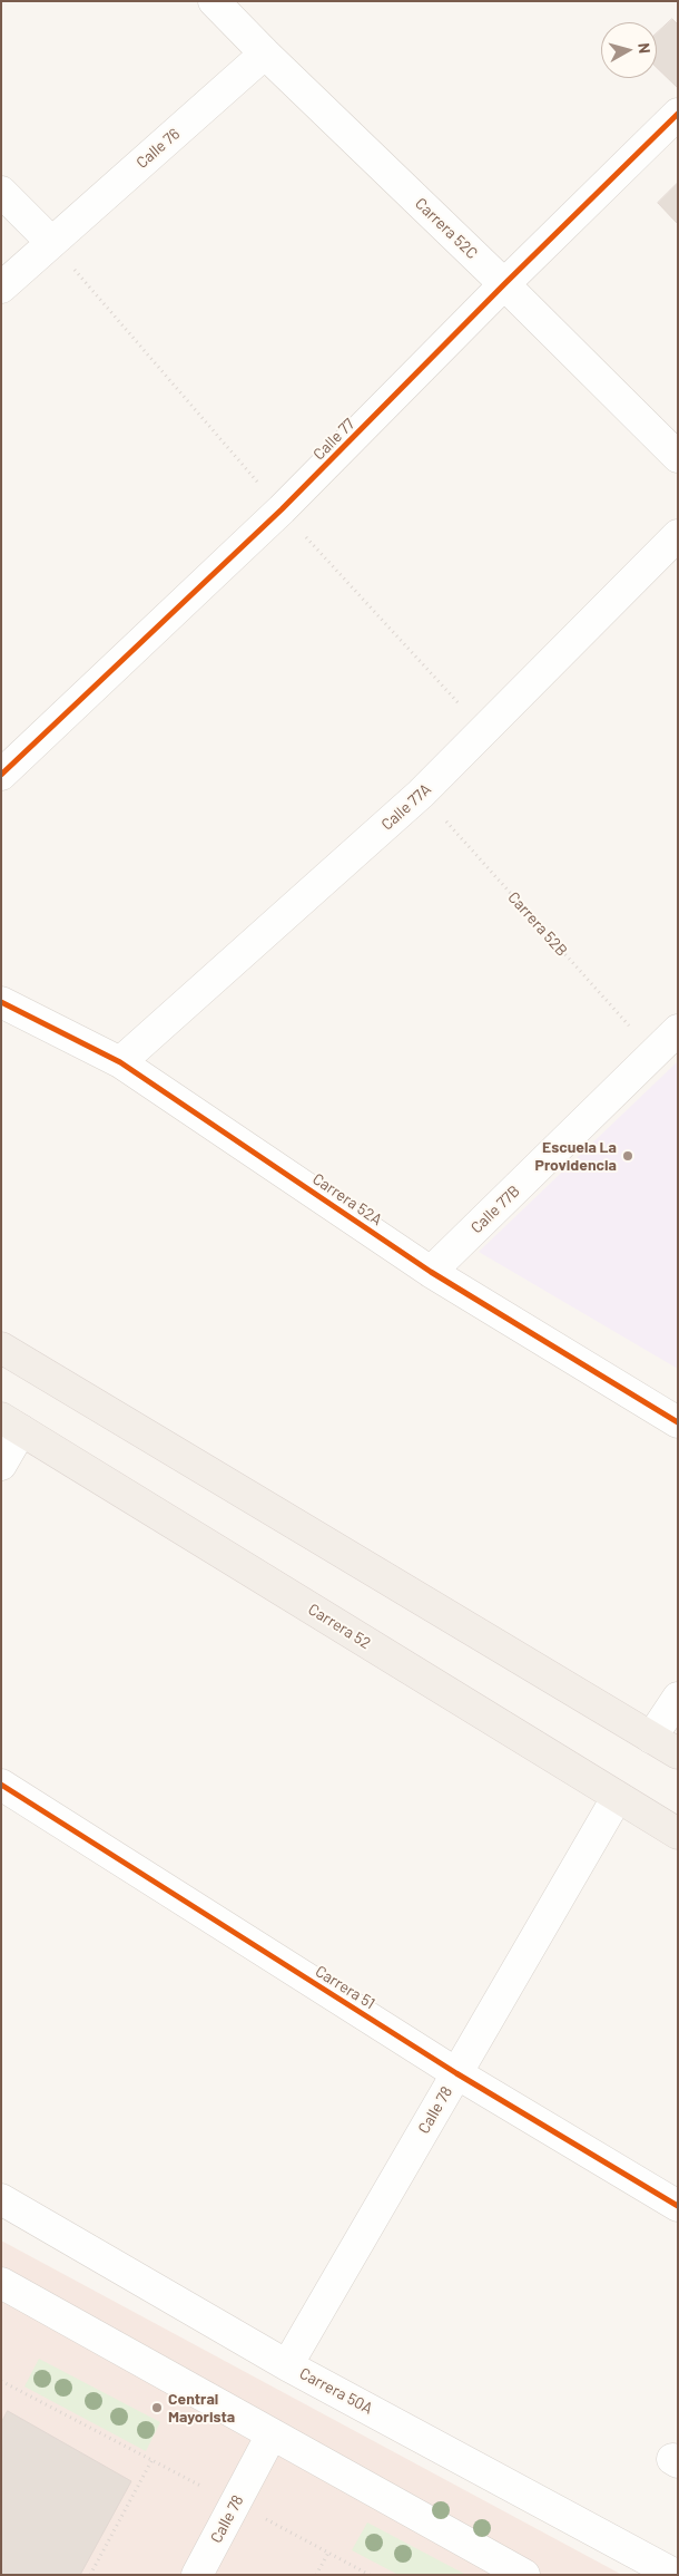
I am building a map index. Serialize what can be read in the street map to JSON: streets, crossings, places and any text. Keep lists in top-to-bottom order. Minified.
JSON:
{"streets":{"main road":["Carrera 52"],"street":["Calle 76","Carrera 52C","Calle 77","Calle 77A","Carrera 52A","Calle 77B","Carrera 51","Calle 78","Carrera 50A"],"path":["Carrera 52B"]},"crossings":[["Calle 76","Carrera 52C"],["Carrera 52C","Calle 77"],["Calle 77A","Carrera 52B"],["Calle 77A","Carrera 52A"],["Carrera 52B","Calle 77B"],["Carrera 52A","Calle 77B"],["Carrera 52","Calle 78"],["Carrera 51","Calle 78"],["Calle 78","Carrera 50A"]],"places":["Escuela La Providencia","Central Mayorista"],"north":"right"}
